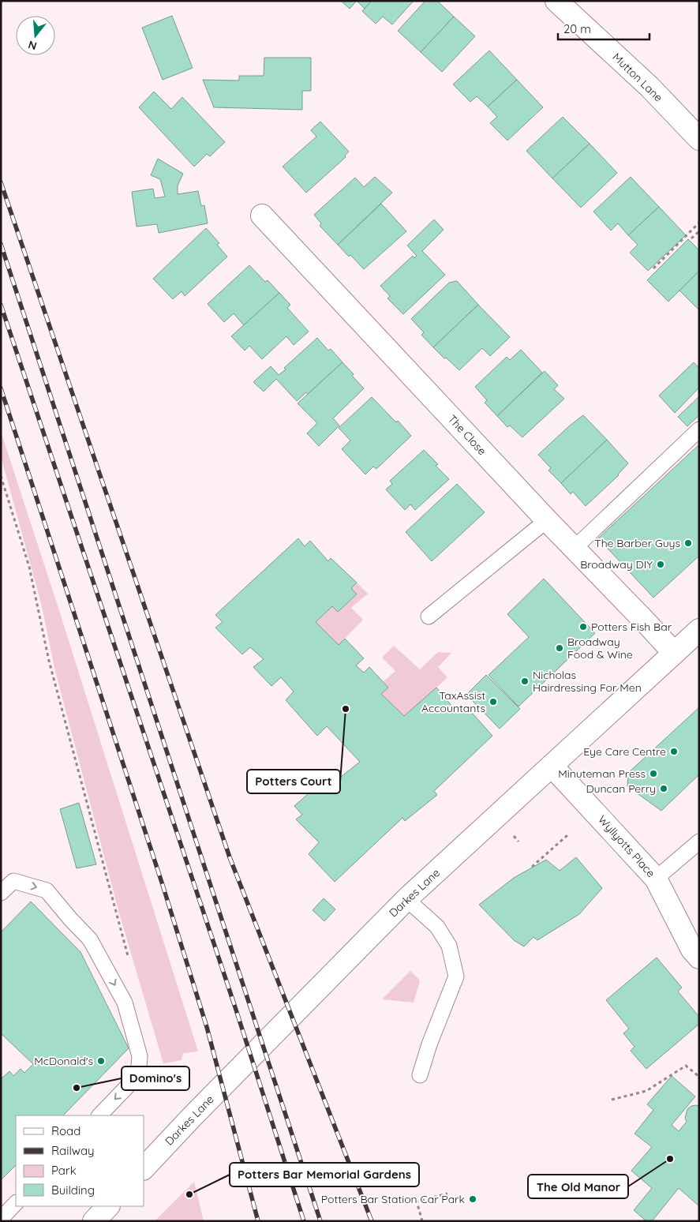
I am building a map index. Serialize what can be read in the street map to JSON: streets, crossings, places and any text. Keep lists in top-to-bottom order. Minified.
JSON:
{"streets":{"street":["Mutton Lane","The Close","Wyllyotts Place","Darkes Lane"]},"crossings":[["The Close","Darkes Lane"],["Wyllyotts Place","Darkes Lane"]],"places":["The Barber Guys","Broadway DIY","Potters Fish Bar","Broadway Food & Wine","Nicholas Hairdressing For Men","TaxAssist Accountants","Potters Court","Eye Care Centre","Minuteman Press","Duncan Perry","McDonald's","Domino's","The Old Manor","Potters Bar Memorial Gardens","Potters Bar Station Car Park"],"legend":["Road","Railway","Park","Building"],"scale_bar":"20 m","north":"bottom"}
